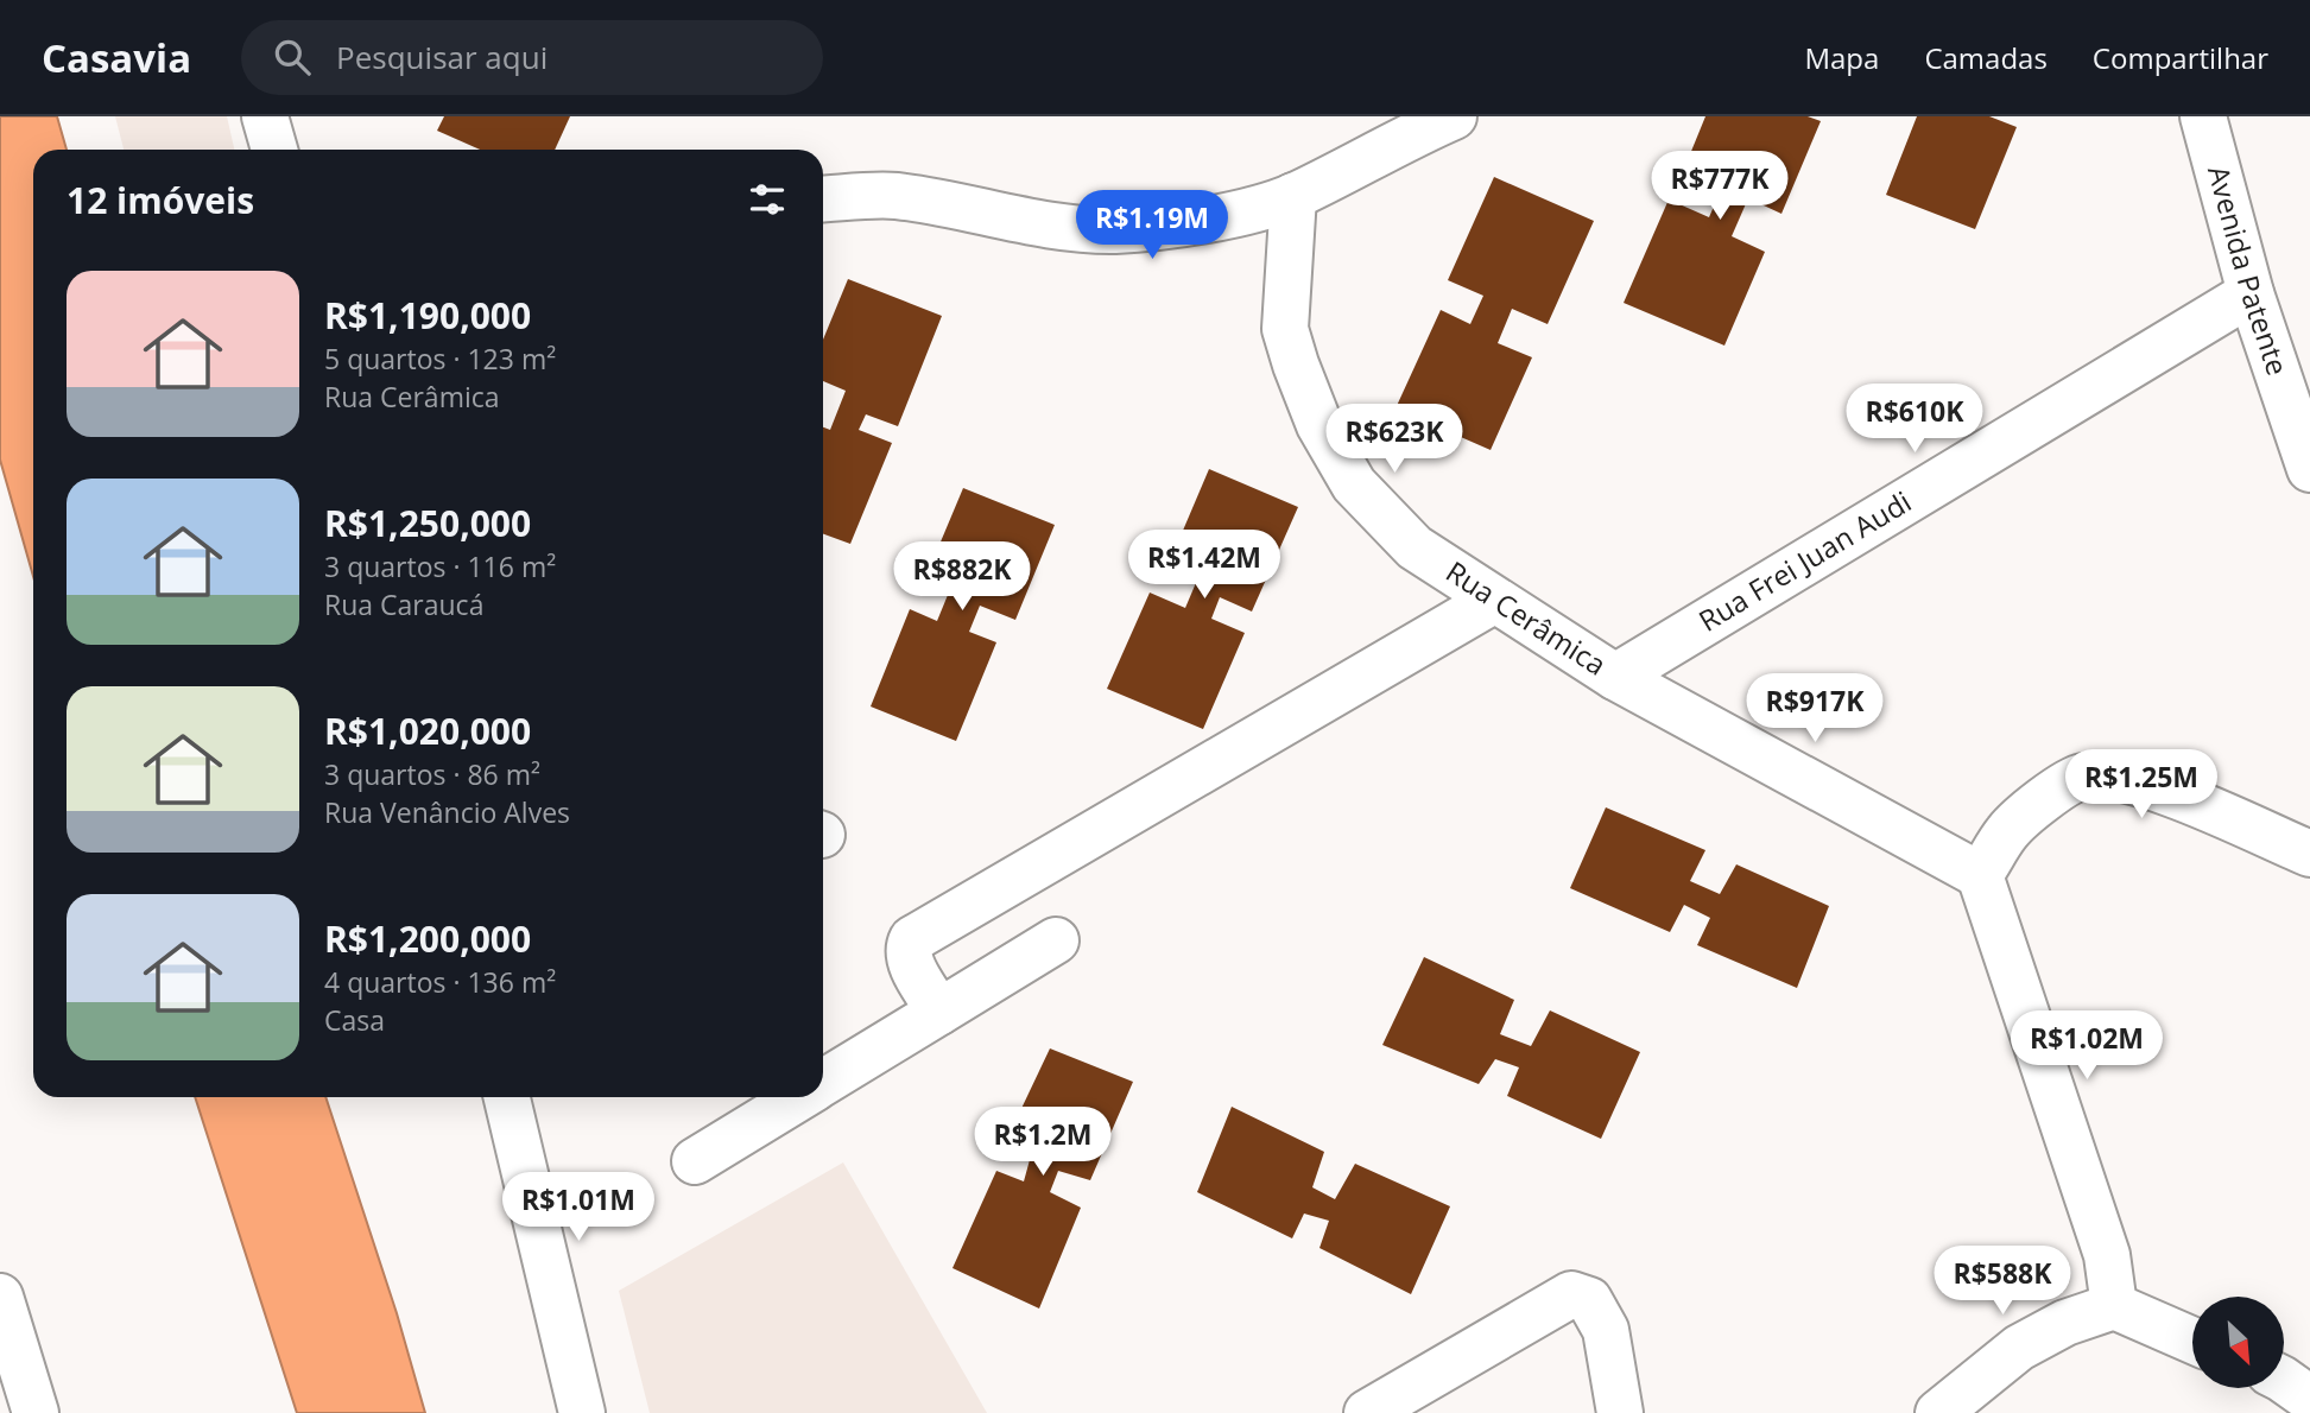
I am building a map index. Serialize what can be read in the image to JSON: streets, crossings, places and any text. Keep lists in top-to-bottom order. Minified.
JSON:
{"streets":{"street":["Avenida Patente","Rua Frei Juan Audi","Rua Cerâmica"]},"crossings":[["Avenida Patente","Rua Frei Juan Audi"],["Rua Frei Juan Audi","Rua Cerâmica"]],"north":"bottom right","page":{"header":"Casavia","search":"Pesquisar aqui","nav":["Mapa","Camadas","Compartilhar"],"heading":"12 imóveis","price":["R$777K","R$1.19M","R$610K","R$623K","R$1.42M","R$882K","R$917K","R$1.25M","R$1.02M","R$1.2M","R$1.01M","R$588K"],"list":[{"name":"R$1,190,000","note":"5 quartos · 123 m² · Rua Cerâmica"},{"name":"R$1,250,000","note":"3 quartos · 116 m² · Rua Caraucá"},{"name":"R$1,020,000","note":"3 quartos · 86 m² · Rua Venâncio Alves"},{"name":"R$1,200,000","note":"4 quartos · 136 m² · Casa"}]}}
